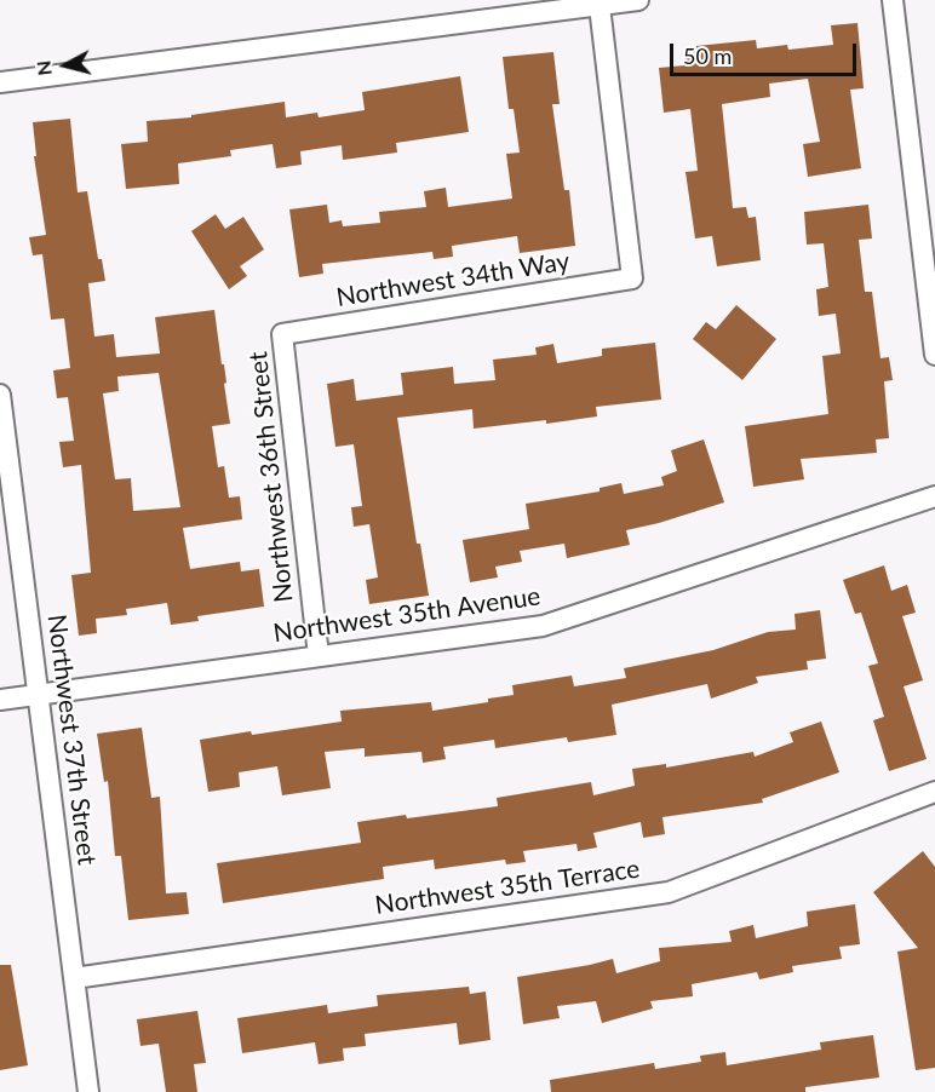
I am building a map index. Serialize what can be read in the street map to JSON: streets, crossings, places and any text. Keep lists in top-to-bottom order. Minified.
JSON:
{"streets":{"street":["Northwest 34th Way","Northwest 36th Street","Northwest 35th Avenue","Northwest 37th Street","Northwest 35th Terrace"]},"crossings":[["Northwest 34th Way","Northwest 36th Street"],["Northwest 36th Street","Northwest 35th Avenue"],["Northwest 35th Avenue","Northwest 37th Street"],["Northwest 37th Street","Northwest 35th Terrace"]],"scale_bar":"50 m","north":"left"}
